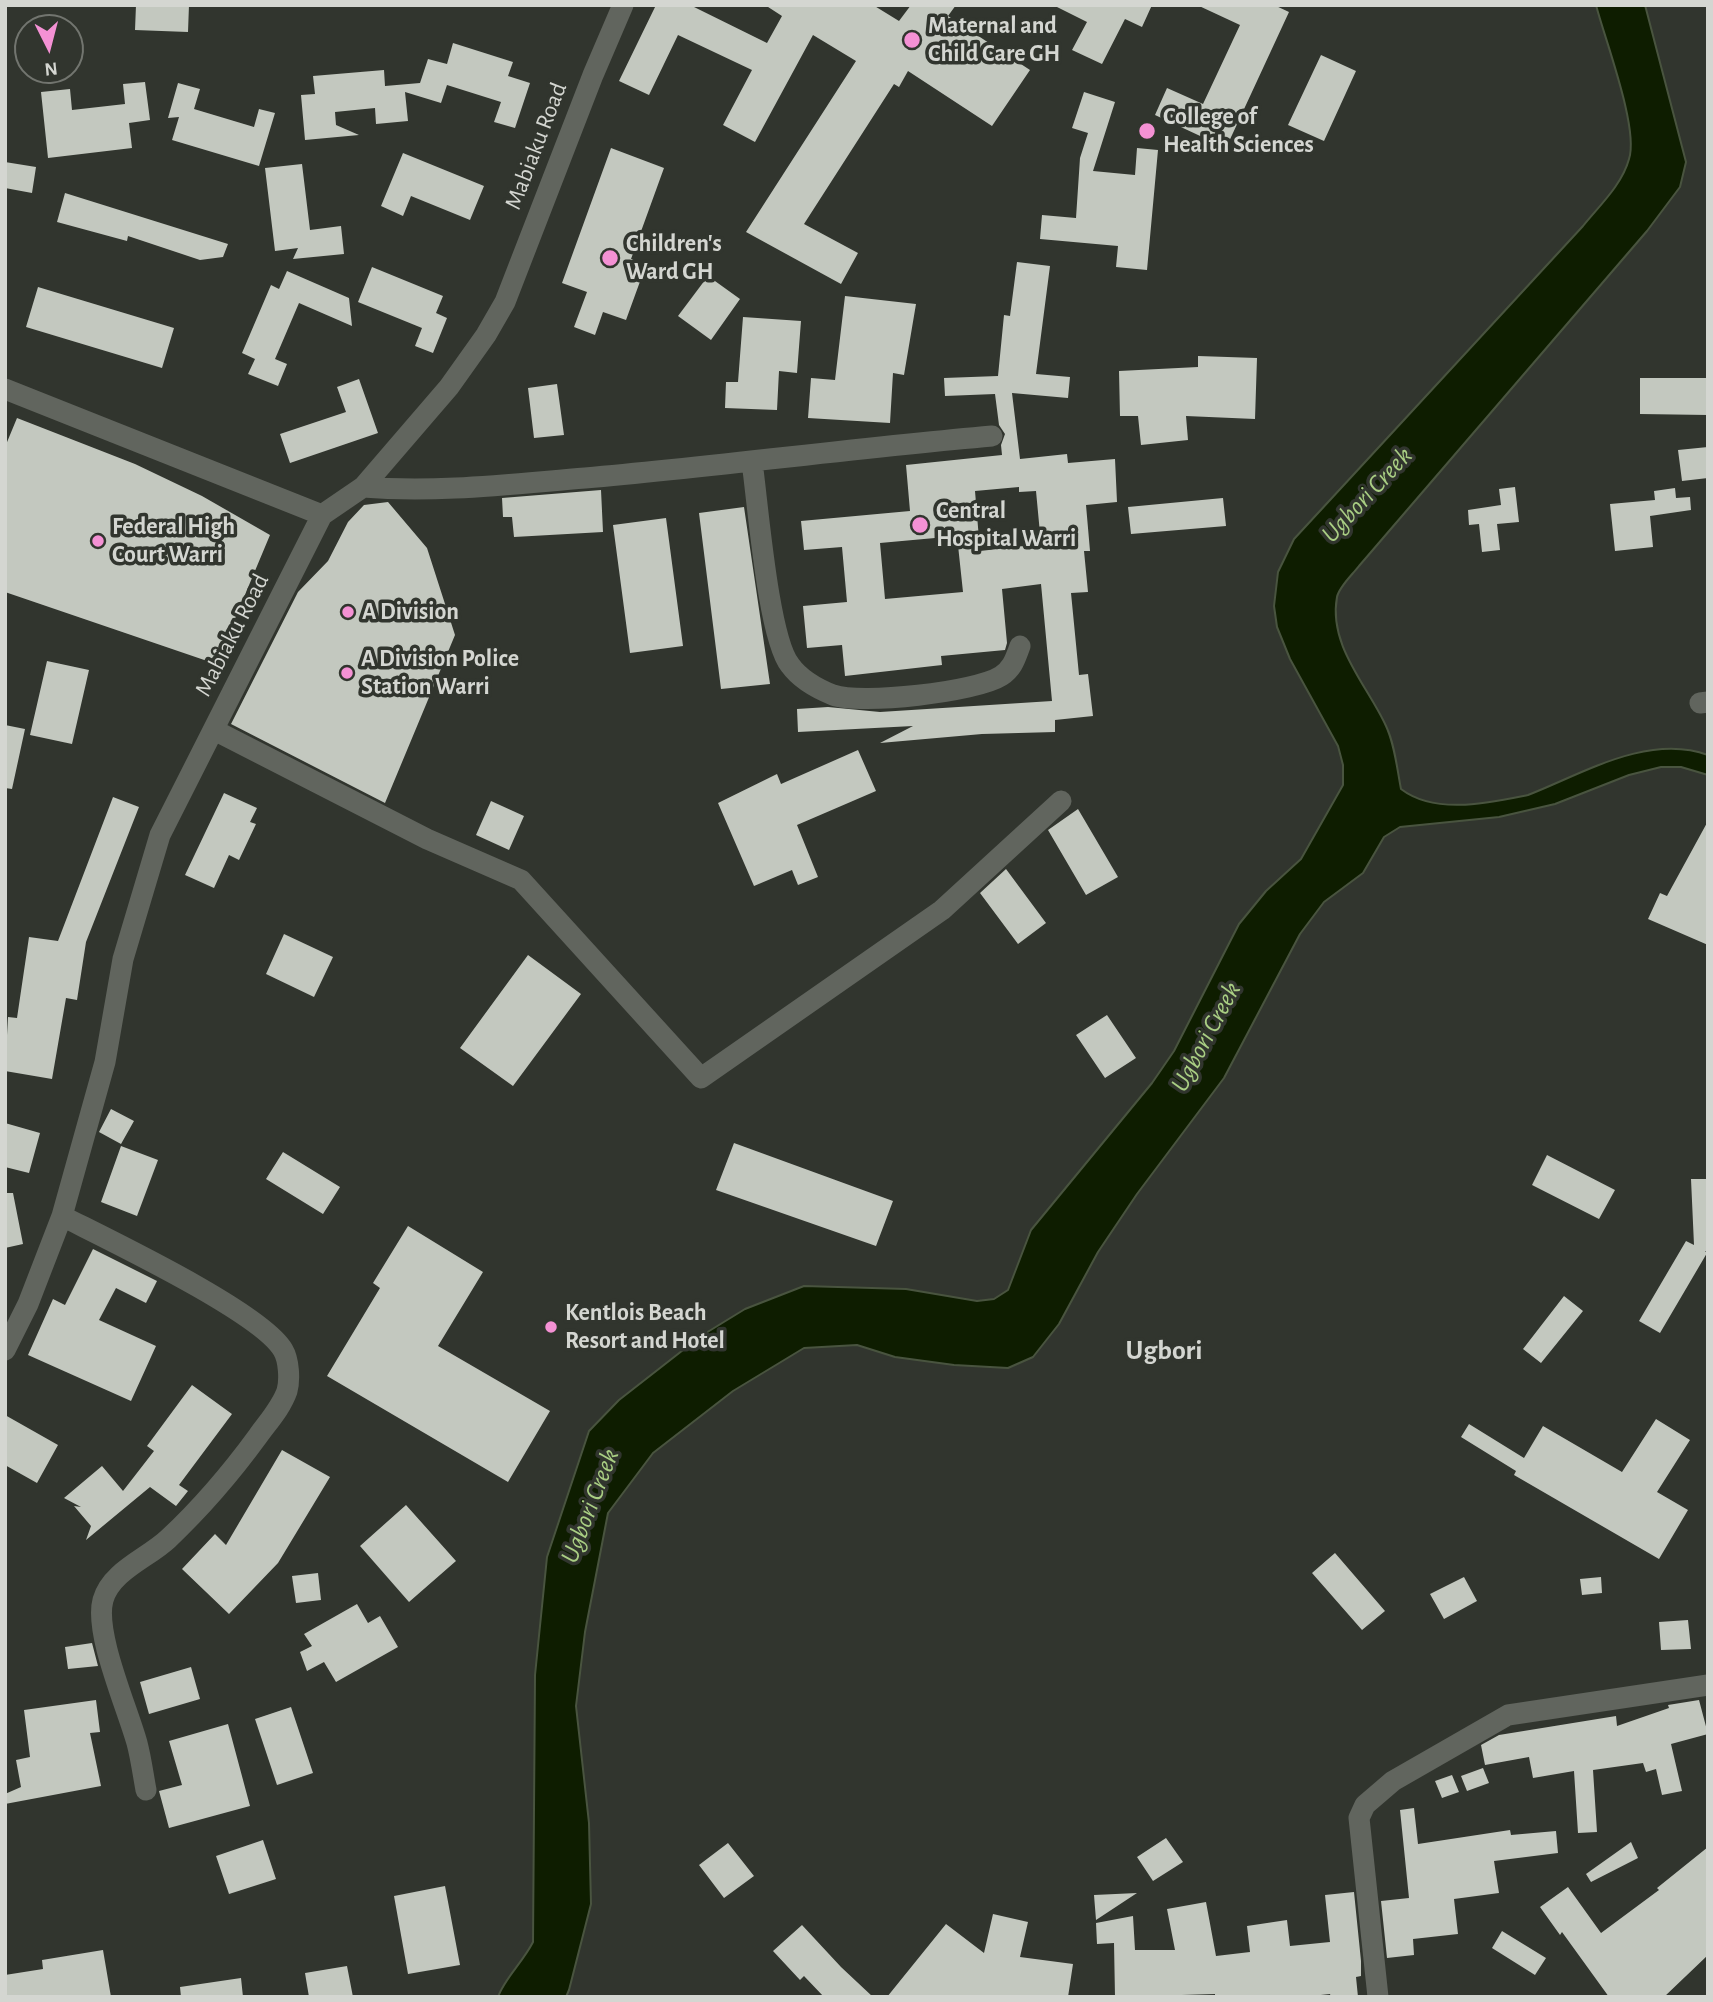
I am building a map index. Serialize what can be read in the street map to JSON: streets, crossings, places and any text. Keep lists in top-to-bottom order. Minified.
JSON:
{"streets":{"street":["Mabiaku Road"]},"districts":["Ugbori"],"water":["Ugbori Creek"],"places":["Maternal and Child Care GH","College of Health Sciences","Children's Ward GH","Central Hospital Warri","Federal High Court Warri","A Division","A Division Police Station Warri","Kentlois Beach Resort and Hotel"],"north":"bottom"}
